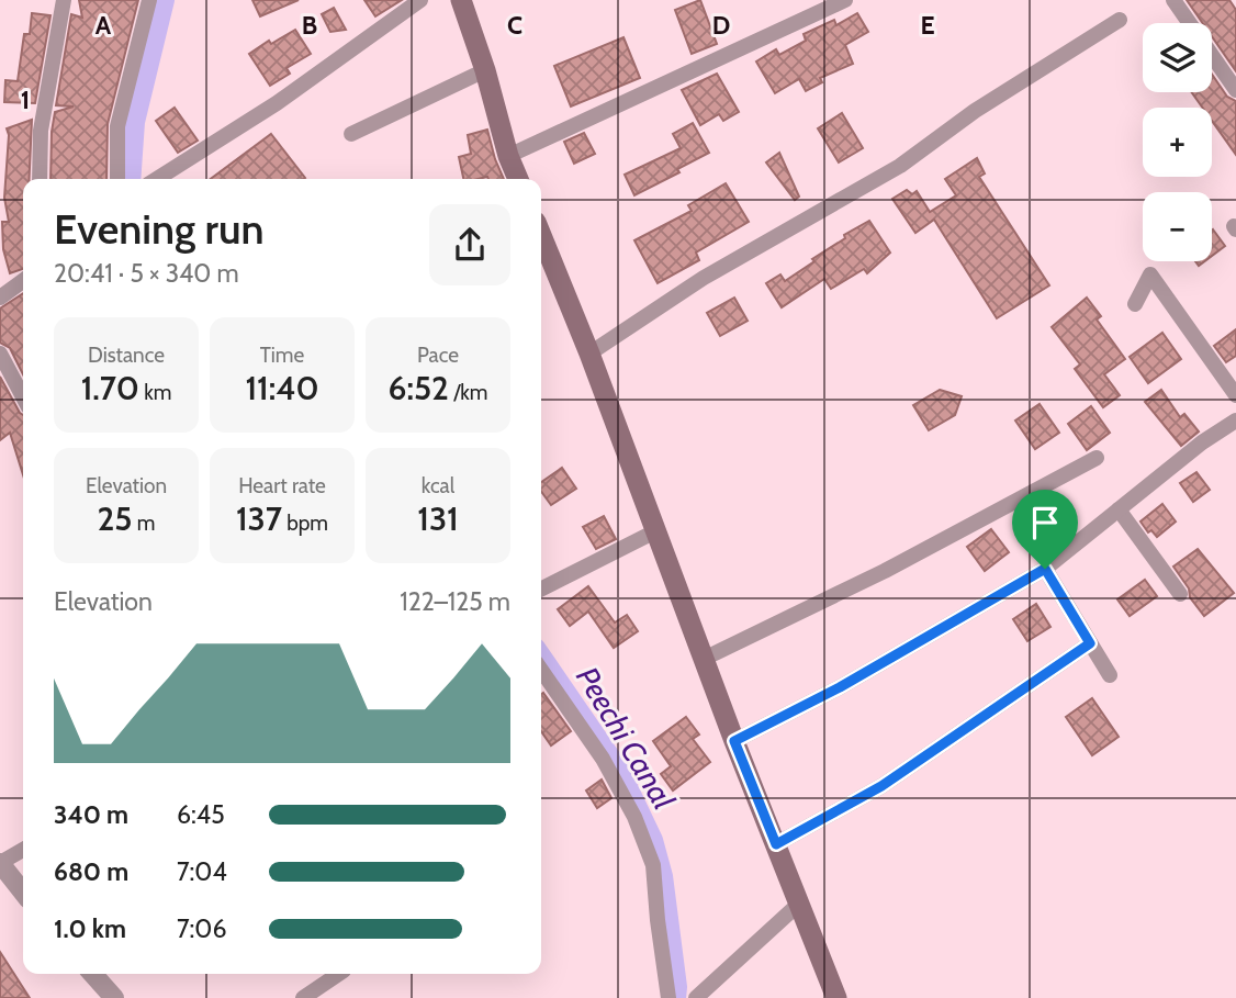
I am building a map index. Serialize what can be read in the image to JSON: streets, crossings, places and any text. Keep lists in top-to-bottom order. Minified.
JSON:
{"water":["Peechi Canal"],"page":{"map_buttons":["+","−"],"heading":["Evening run","20:41 · 5 × 340 m"],"stats":[["Distance","1.70 km"],["Time","11:40"],["Pace","6:52 /km"],["Elevation","25 m"],["Heart rate","137 bpm"],["kcal","131"]],"chart":["Elevation","122–125 m"],"list":[{"name":"340 m","note":"6:45"},{"name":"680 m","note":"7:04"},{"name":"1.0 km","note":"7:06"}]},"grid":{"columns":["A","B","C","D","E"],"rows":["1"]}}
